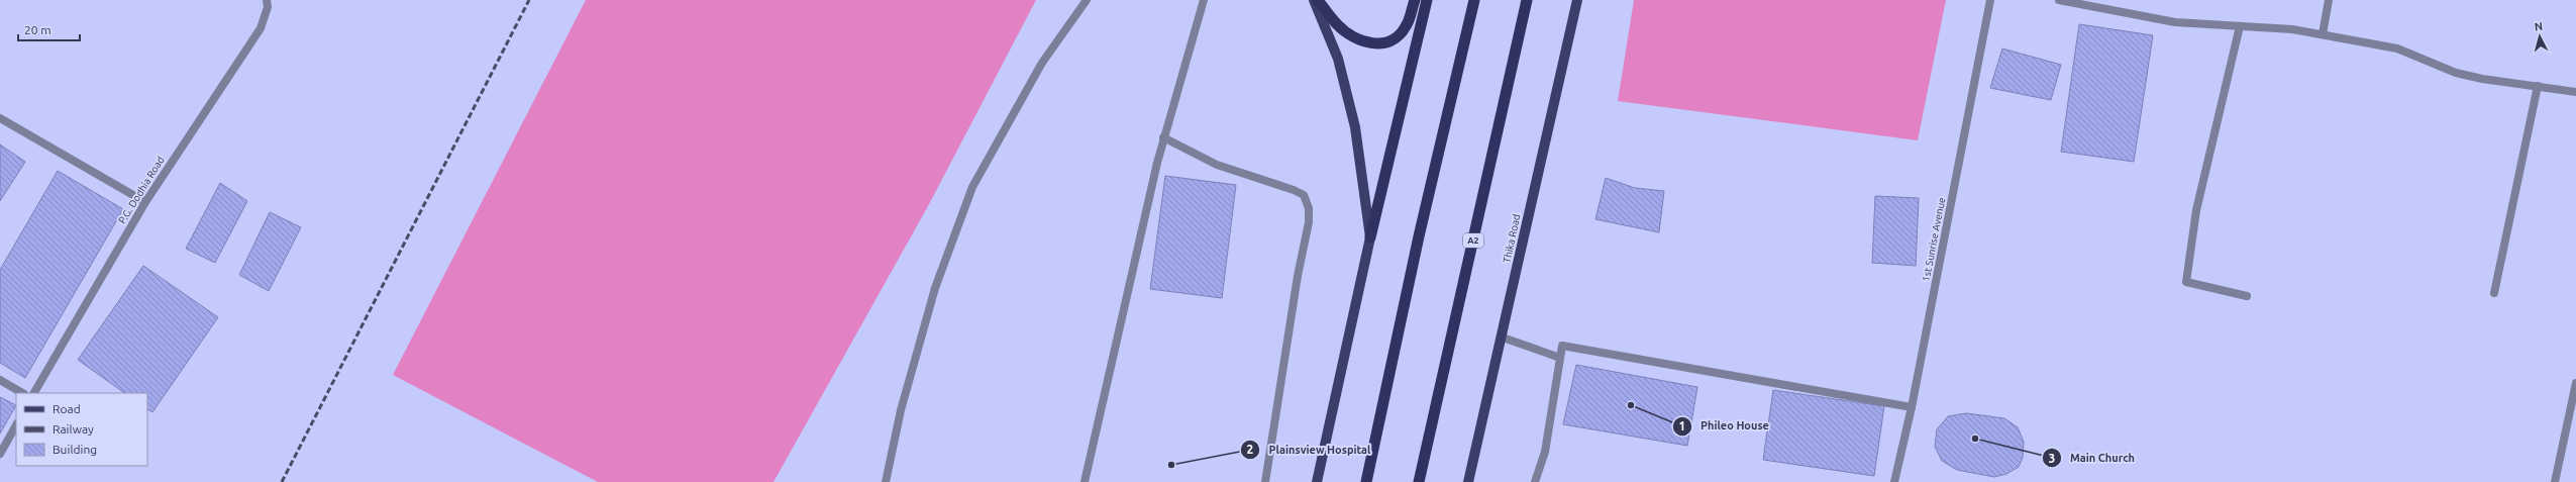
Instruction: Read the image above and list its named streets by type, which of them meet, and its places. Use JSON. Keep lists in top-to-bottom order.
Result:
{
  "streets": {
    "highway": ["A2"],
    "main road": ["Thika Road"],
    "street": ["P.G. Dodhia Road", "1st Sunrise Avenue"]
  },
  "places": ["Phileo House", "Main Church", "Plainsview Hospital"],
  "legend": ["Road", "Railway", "Building"],
  "scale_bar": "20 m",
  "north": "top"
}
